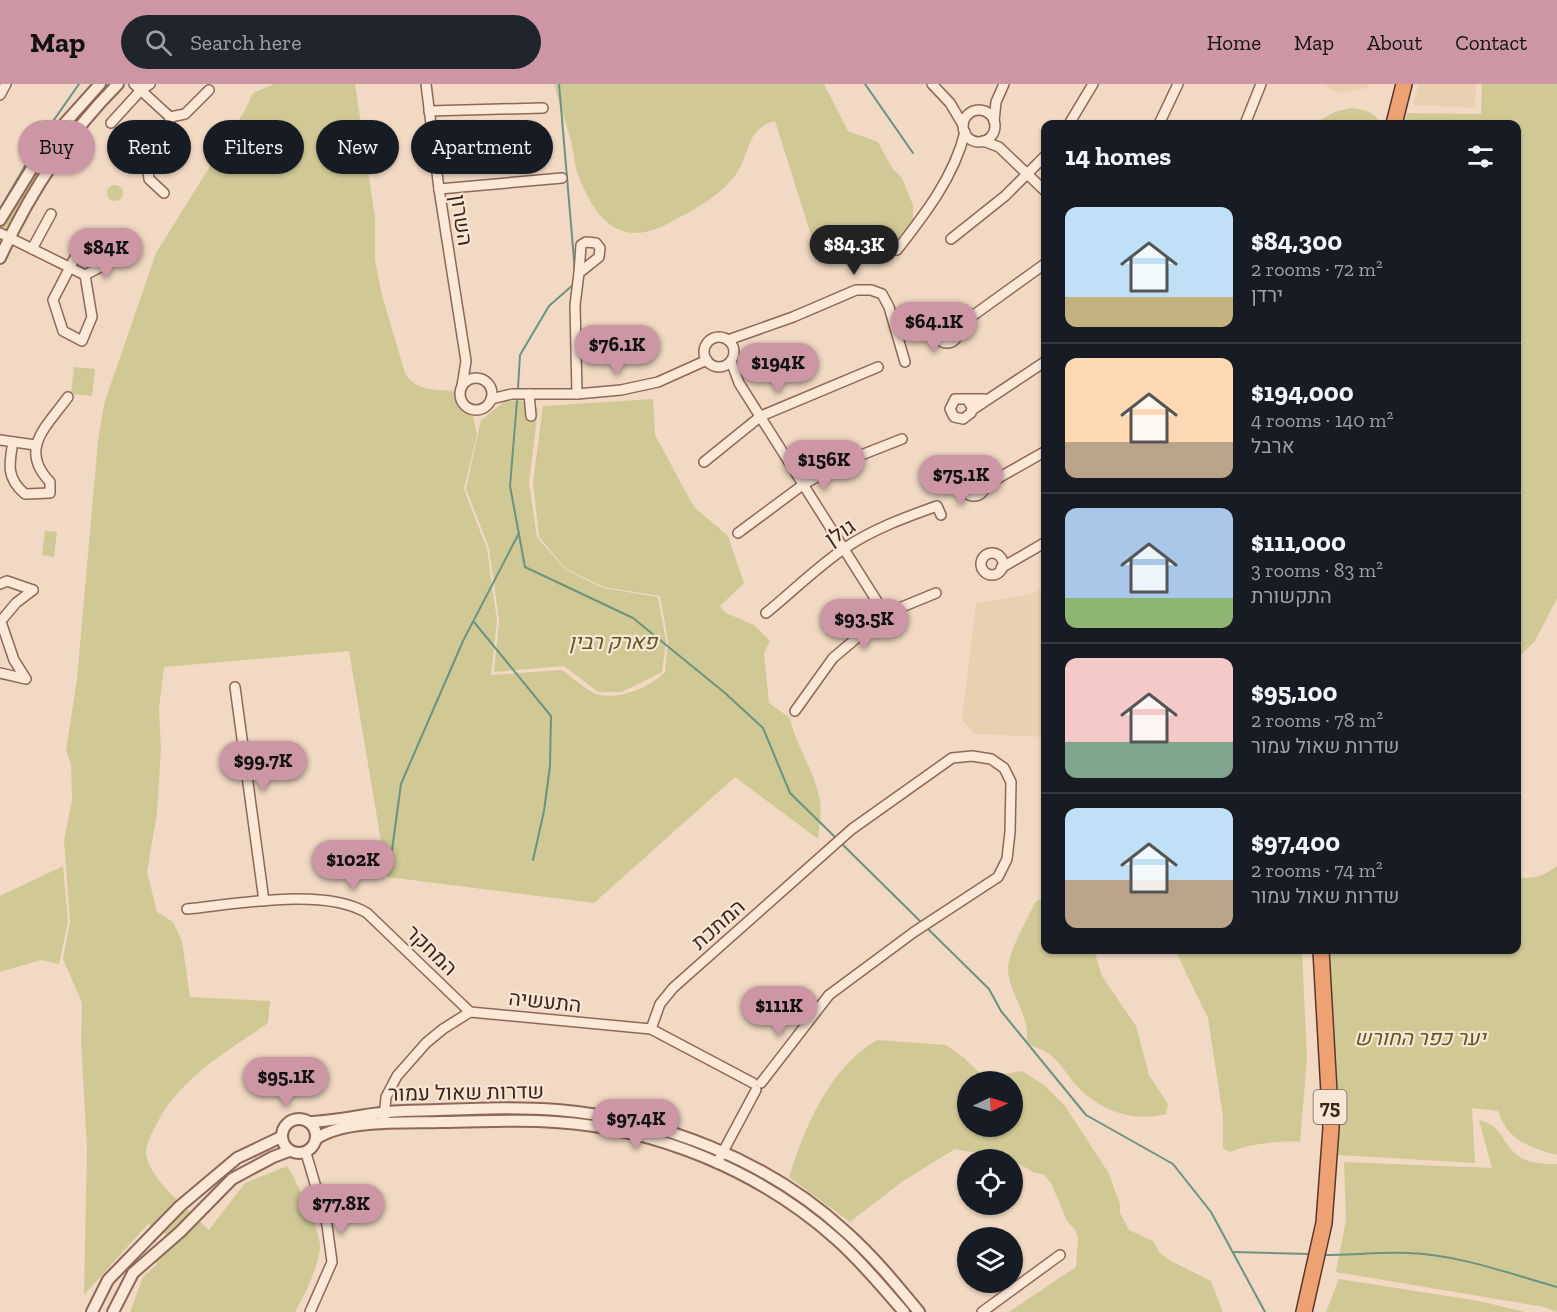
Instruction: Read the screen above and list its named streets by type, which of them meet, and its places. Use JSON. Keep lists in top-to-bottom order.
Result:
{
  "streets": {
    "highway": ["75"],
    "street": [
      "השרון",
      "גולן",
      "המתכת",
      "המחקר",
      "התעשיה",
      "שדרות שאול עמור"
    ]
  },
  "crossings": [
    ["המתכת", "התעשיה"],
    ["המתכת", "שדרות שאול עמור"],
    ["המחקר", "התעשיה"]
  ],
  "parks": ["פארק רבין", "יער כפר החורש"],
  "north": "right",
  "page": {
    "header": "Map",
    "search": "Search here",
    "nav": [
      "Home",
      "Map",
      "About",
      "Contact"
    ],
    "chip": [
      "Buy",
      "Rent",
      "Filters",
      "New",
      "Apartment"
    ],
    "heading": "14 homes",
    "list": [
      {
        "name": "$84,300",
        "note": "2 rooms · 72 m² · ירדן"
      },
      {
        "name": "$194,000",
        "note": "4 rooms · 140 m² · ארבל"
      },
      {
        "name": "$111,000",
        "note": "3 rooms · 83 m² · התקשורת"
      },
      {
        "name": "$95,100",
        "note": "2 rooms · 78 m² · שדרות שאול עמור"
      },
      {
        "name": "$97,400",
        "note": "2 rooms · 74 m² · שדרות שאול עמור"
      }
    ],
    "price": [
      "$84.3K",
      "$84K",
      "$64.1K",
      "$76.1K",
      "$194K",
      "$156K",
      "$75.1K",
      "$93.5K",
      "$99.7K",
      "$102K",
      "$111K",
      "$95.1K",
      "$97.4K",
      "$77.8K"
    ]
  }
}
